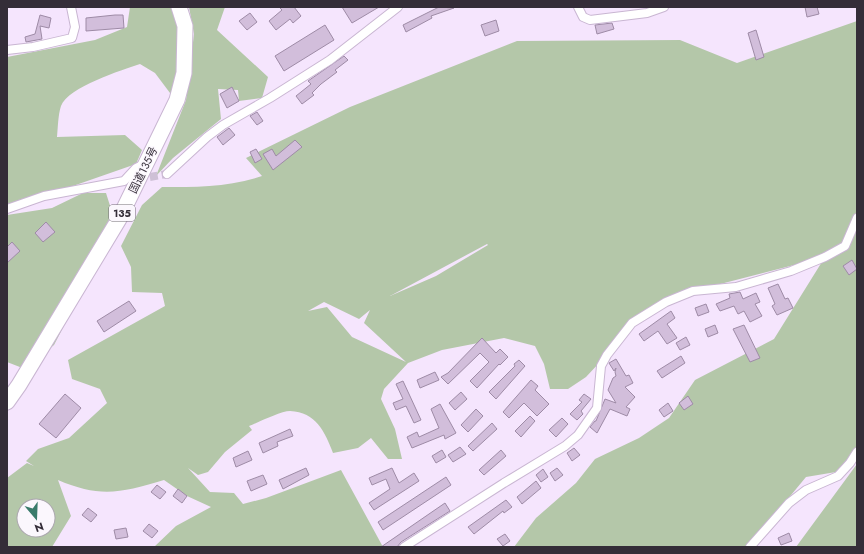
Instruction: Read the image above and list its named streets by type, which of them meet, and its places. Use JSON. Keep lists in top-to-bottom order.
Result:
{
  "streets": {
    "highway": ["国道135号", "135"]
  },
  "north": "bottom"
}
